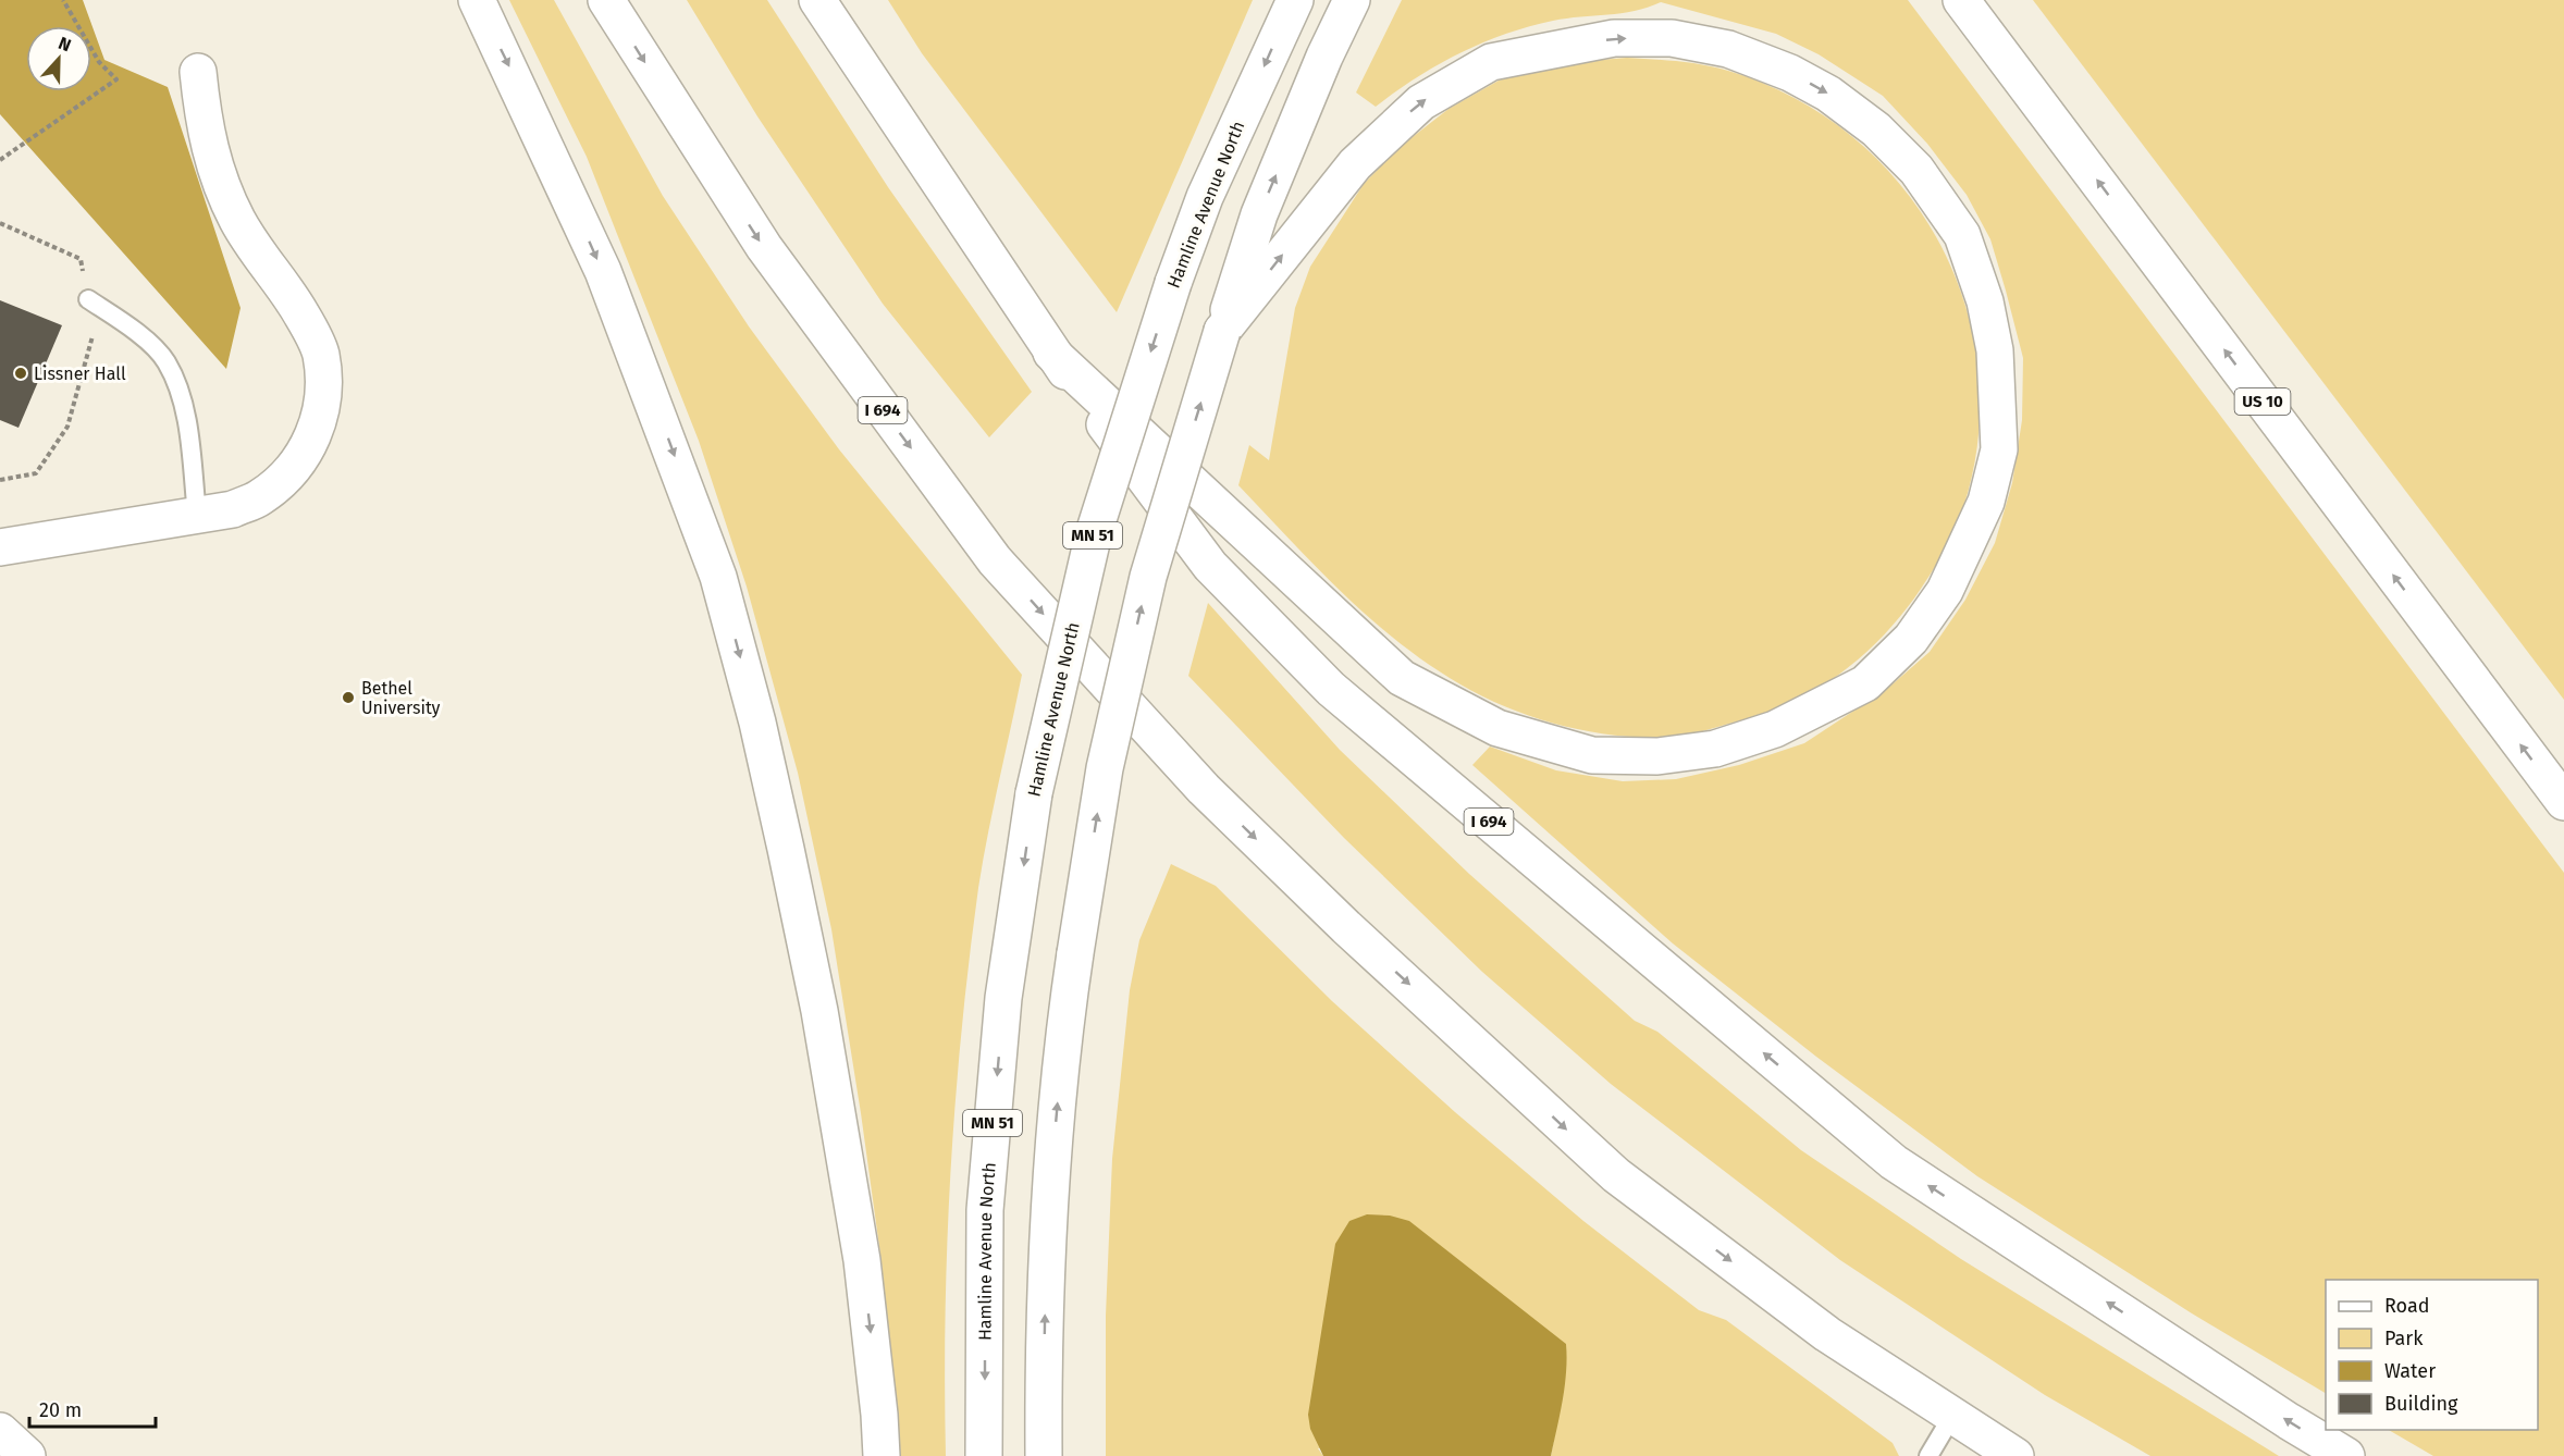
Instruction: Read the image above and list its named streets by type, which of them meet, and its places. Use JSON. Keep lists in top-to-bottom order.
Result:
{
  "streets": {
    "main road": [
      "Hamline Avenue North",
      "US 10",
      "I 694",
      "MN 51"
    ]
  },
  "places": ["Lissner Hall", "Bethel University"],
  "legend": [
    "Road",
    "Park",
    "Water",
    "Building"
  ],
  "scale_bar": "20 m",
  "north": "top"
}
